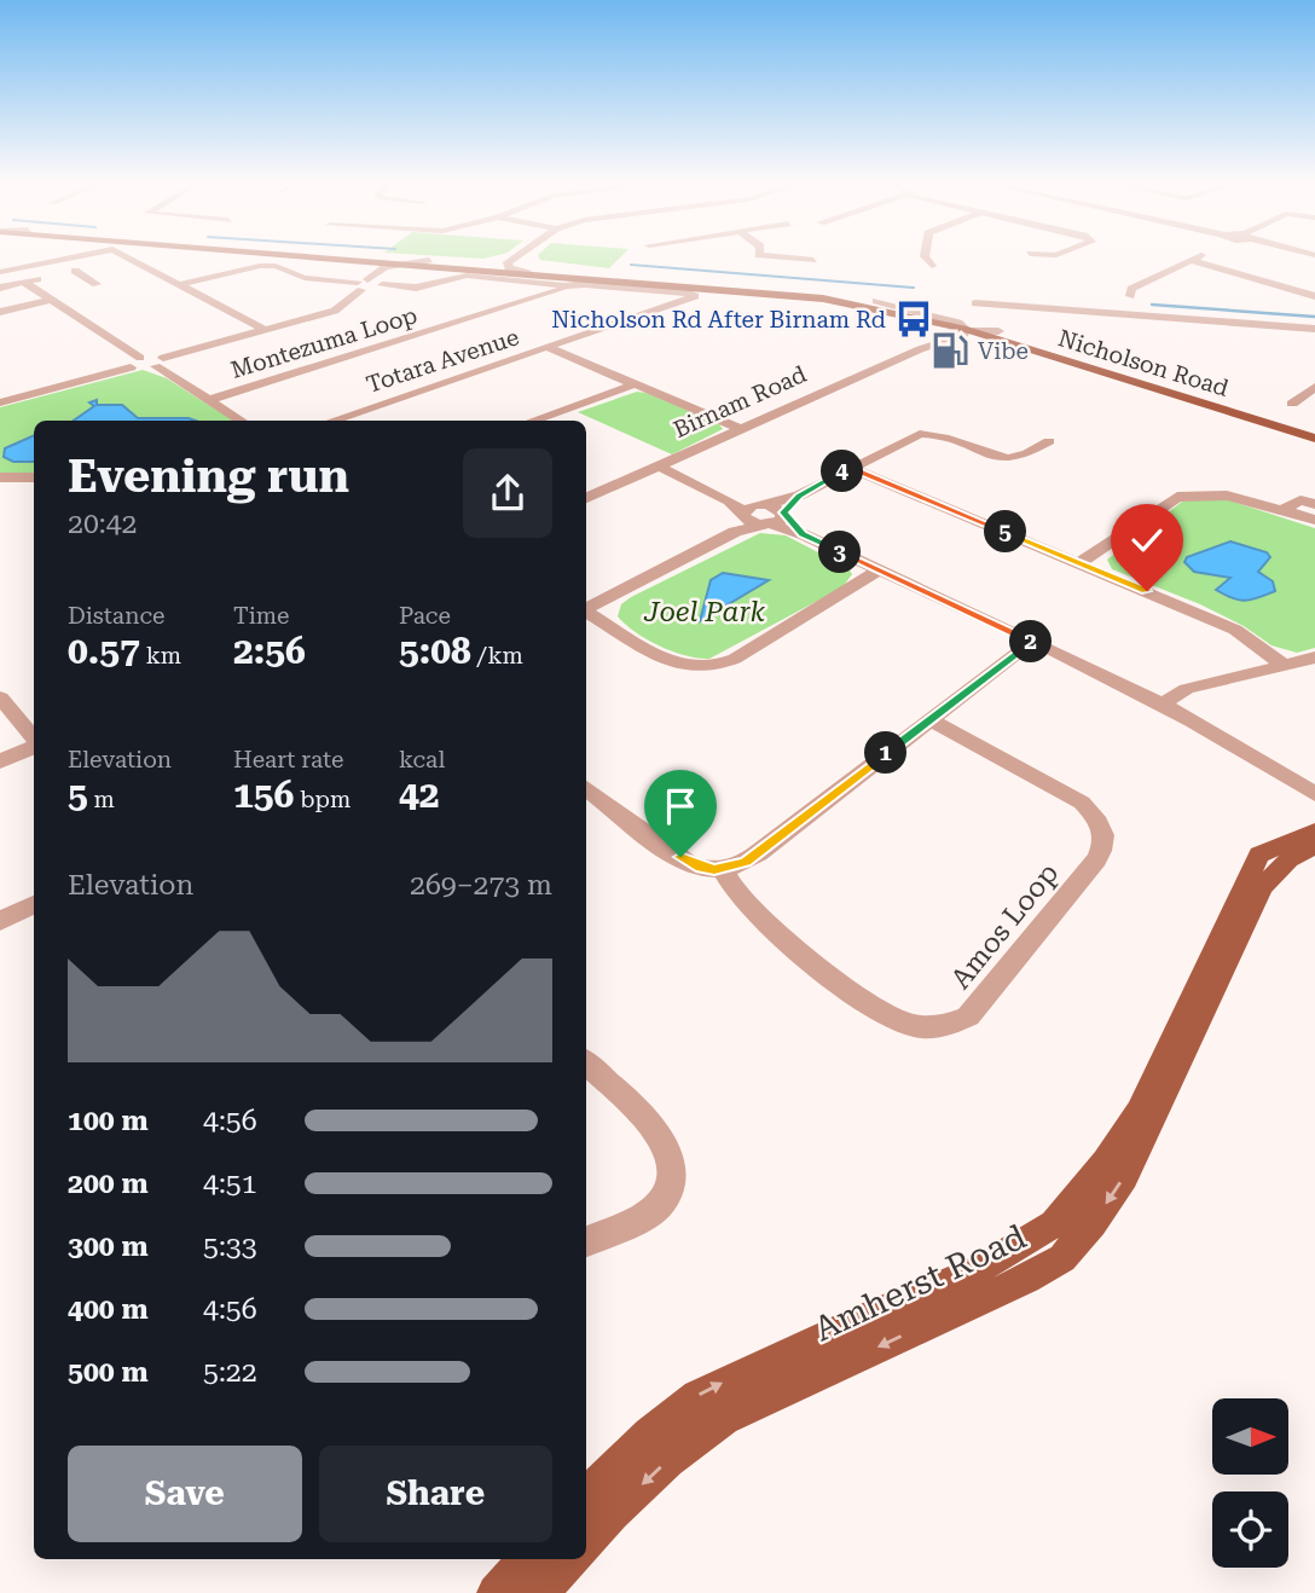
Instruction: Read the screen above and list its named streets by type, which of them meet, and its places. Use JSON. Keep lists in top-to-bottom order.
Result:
{
  "streets": {
    "main road": ["Nicholson Road", "Amherst Road"],
    "street": [
      "Montezuma Loop",
      "Totara Avenue",
      "Birnam Road",
      "Amos Loop"
    ]
  },
  "crossings": [
    ["Montezuma Loop", "Totara Avenue"],
    ["Nicholson Road", "Birnam Road"]
  ],
  "parks": ["Joel Park"],
  "places": {
    "bus stop": ["Nicholson Rd After Birnam Rd"],
    "fuel station": ["Vibe"]
  },
  "north": "right",
  "page": {
    "heading": ["Evening run", "20:42"],
    "pins": [
      "4",
      "5",
      "3",
      "2",
      "1"
    ],
    "stats": [
      ["Distance", "0.57 km"],
      ["Time", "2:56"],
      ["Pace", "5:08 /km"],
      ["Elevation", "5 m"],
      ["Heart rate", "156 bpm"],
      ["kcal", "42"]
    ],
    "chart": ["Elevation", "269–273 m"],
    "list": [
      {
        "name": "100 m",
        "note": "4:56"
      },
      {
        "name": "200 m",
        "note": "4:51"
      },
      {
        "name": "300 m",
        "note": "5:33"
      },
      {
        "name": "400 m",
        "note": "4:56"
      },
      {
        "name": "500 m",
        "note": "5:22"
      }
    ],
    "buttons": ["Save", "Share"]
  }
}
